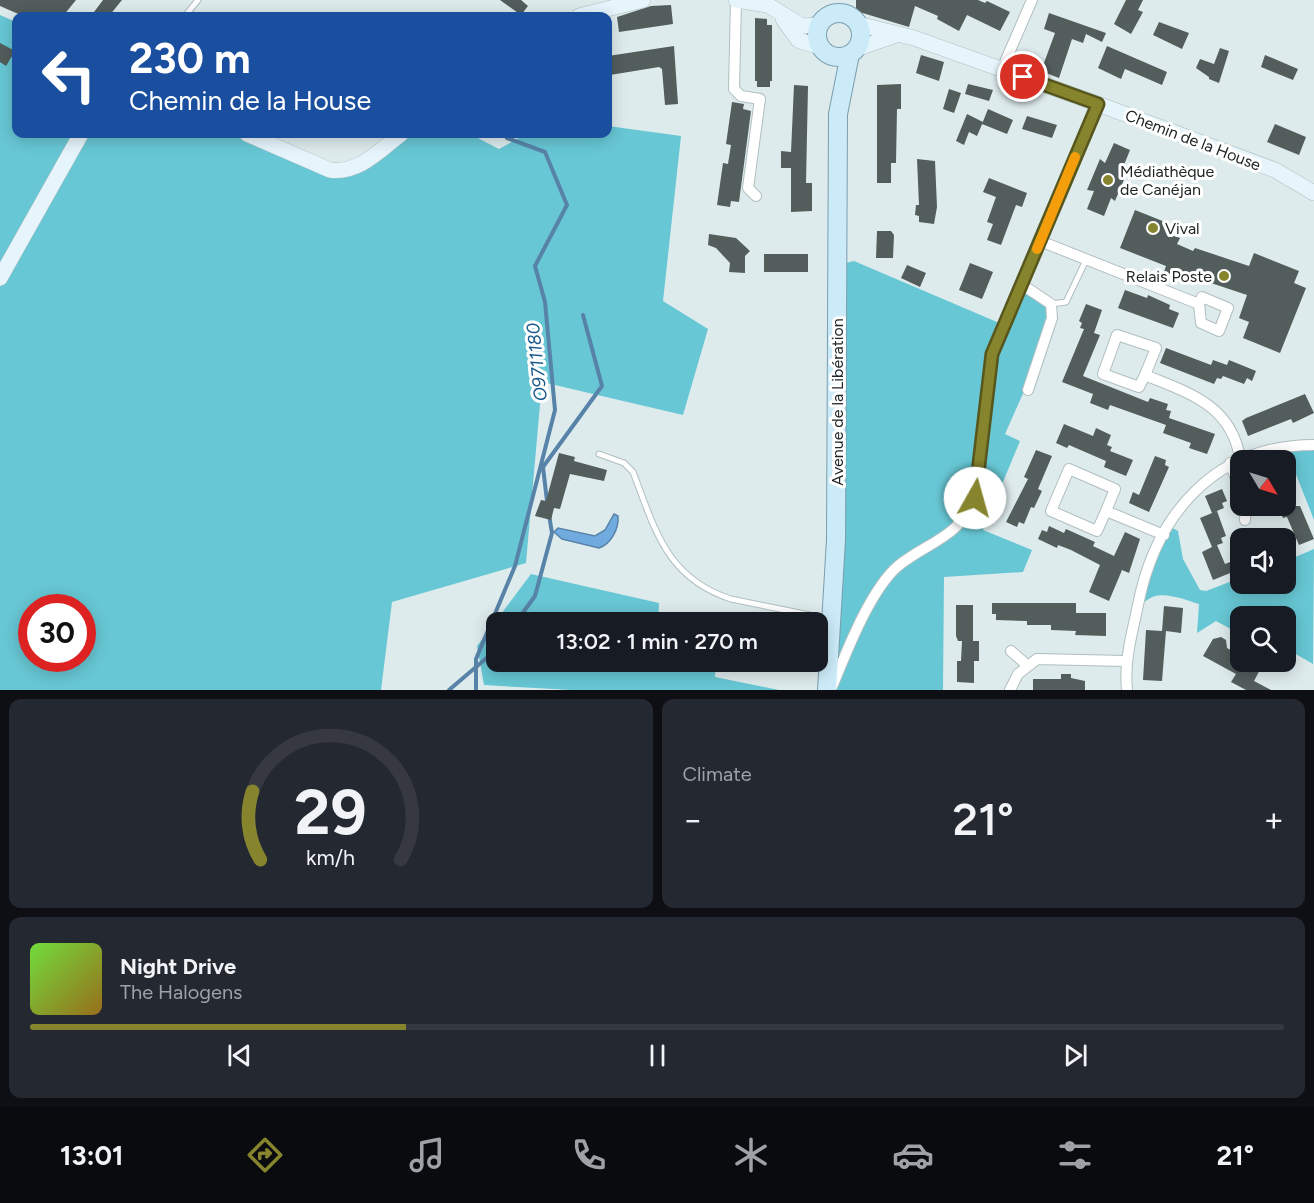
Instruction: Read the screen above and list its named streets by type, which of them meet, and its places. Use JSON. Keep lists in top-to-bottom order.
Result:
{
  "streets": {
    "main road": ["Avenue de la Libération"],
    "street": ["Chemin de la House"]
  },
  "water": ["O9711180"],
  "places": ["Médiathèque de Canéjan", "Vival", "Relais Poste"],
  "north": "bottom right",
  "page": {
    "turn": ["230 m", "Chemin de la House"],
    "limit": "30",
    "trip": "13:02 · 1 min · 270 m",
    "tile": "Climate",
    "heat": ["−", "21°", "+"],
    "song": ["Night Drive", "The Halogens"],
    "tabs": ["13:01", "21°"],
    "gauge": ["29", "km/h"]
  }
}
